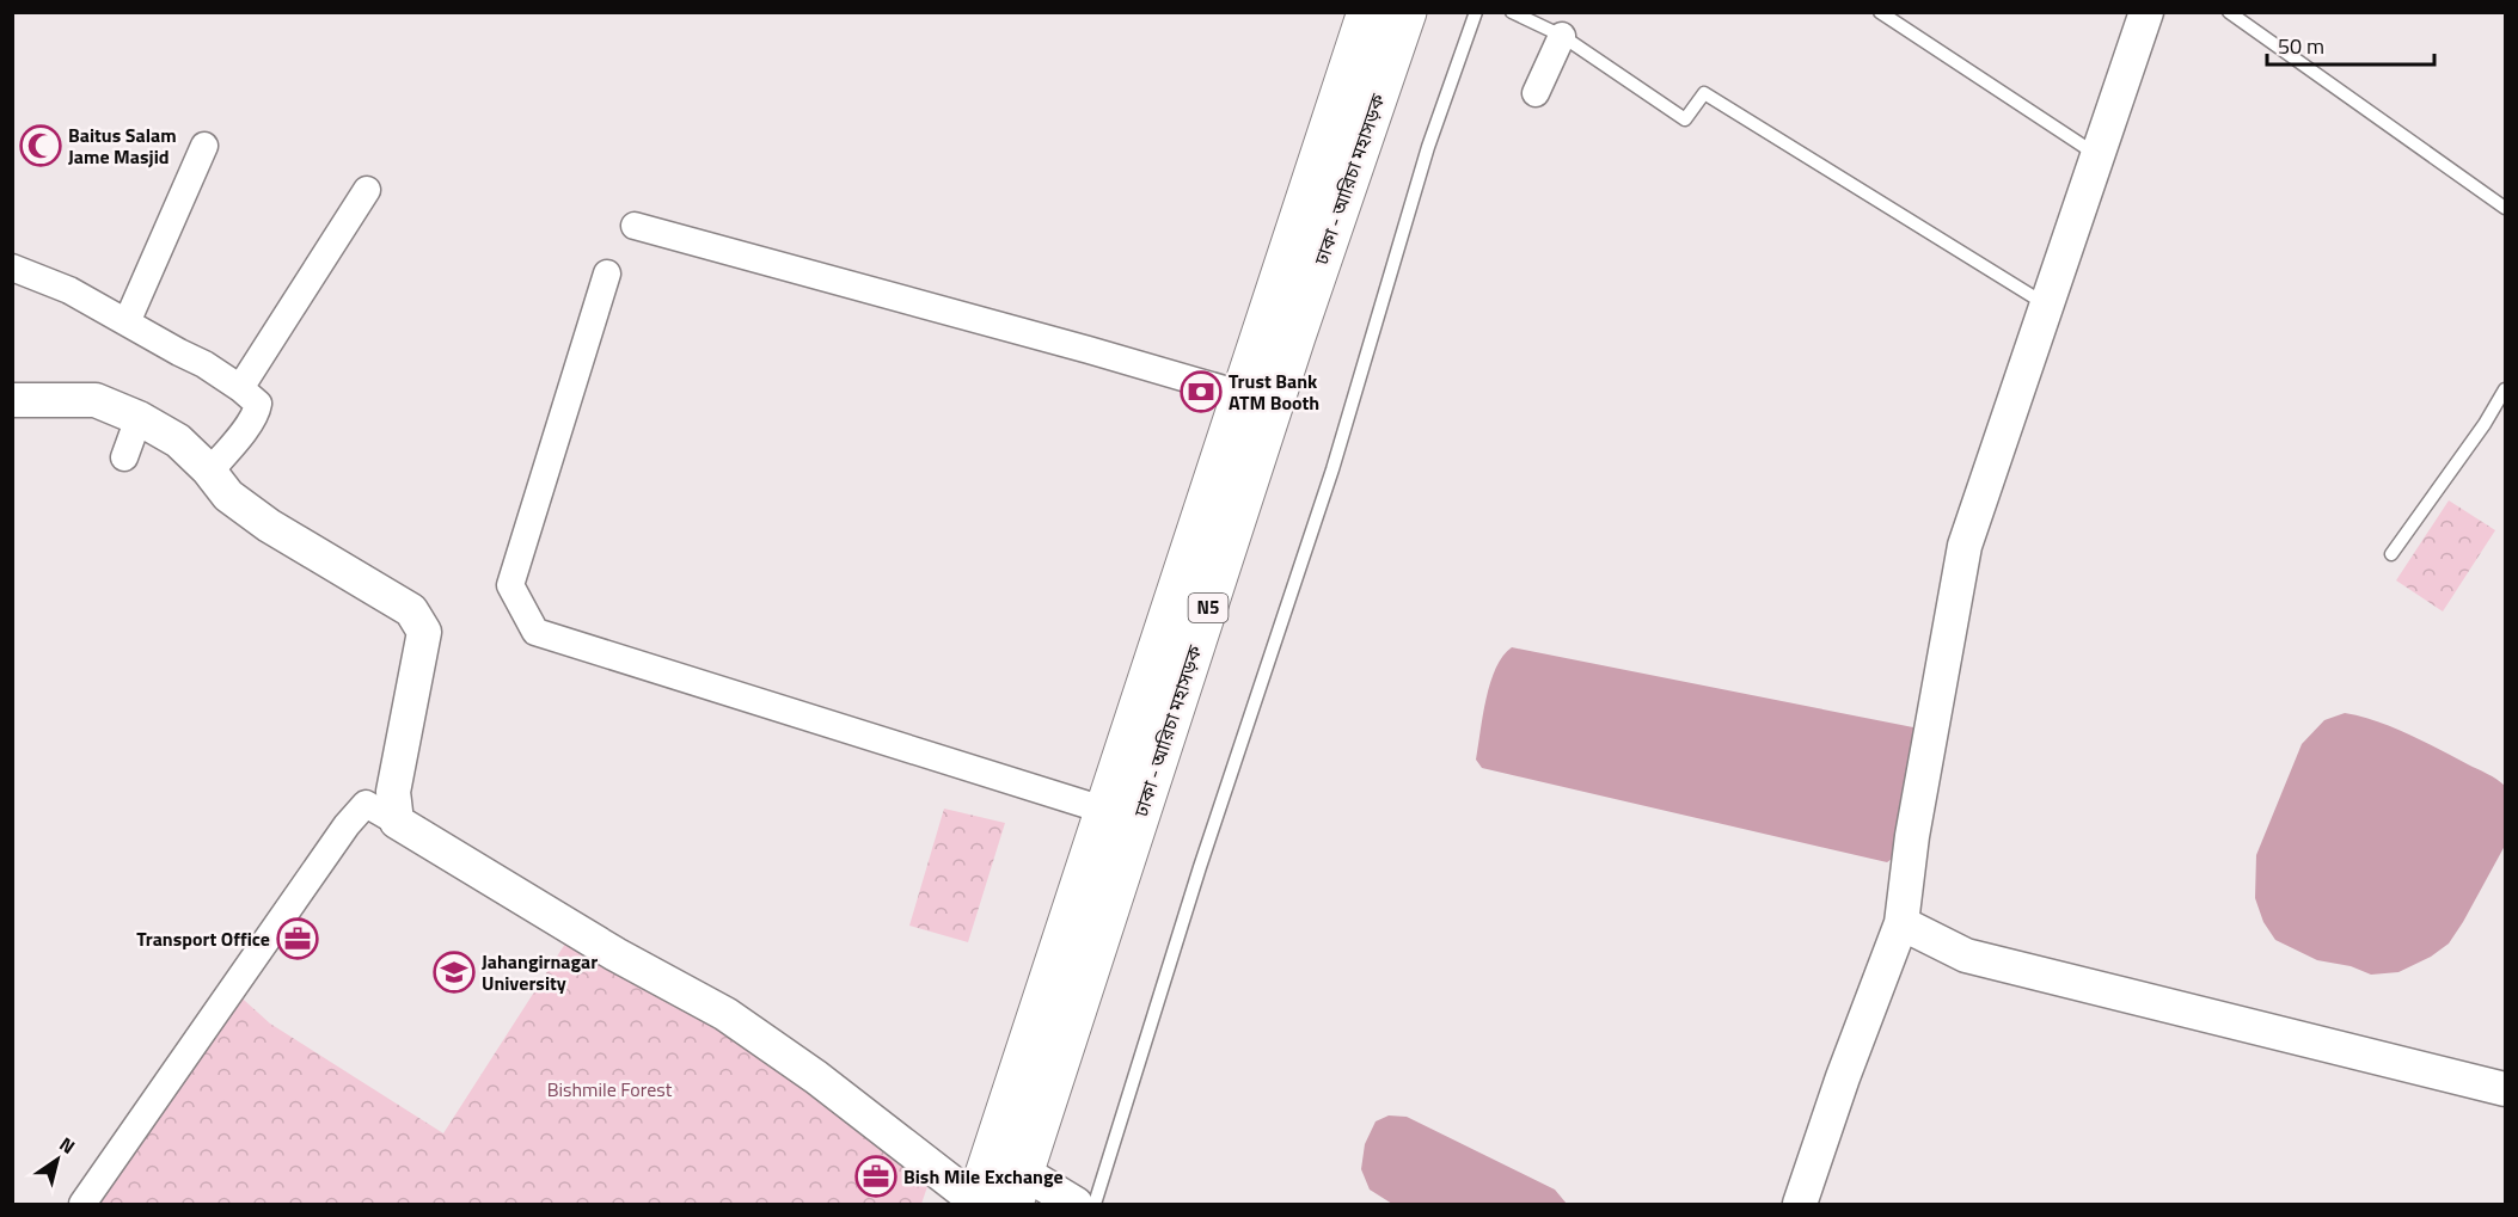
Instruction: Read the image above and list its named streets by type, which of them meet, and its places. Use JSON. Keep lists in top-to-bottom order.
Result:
{
  "streets": {
    "highway": ["ঢাকা - আরিচা মহাসড়ক", "N5"]
  },
  "parks": ["Bishmile Forest"],
  "places": {
    "mosque": ["Baitus Salam Jame Masjid"],
    "bank": ["Trust Bank ATM Booth"],
    "office": ["Transport Office", "Bish Mile Exchange"],
    "school or university": ["Jahangirnagar University"]
  },
  "scale_bar": "50 m",
  "north": "top right"
}
